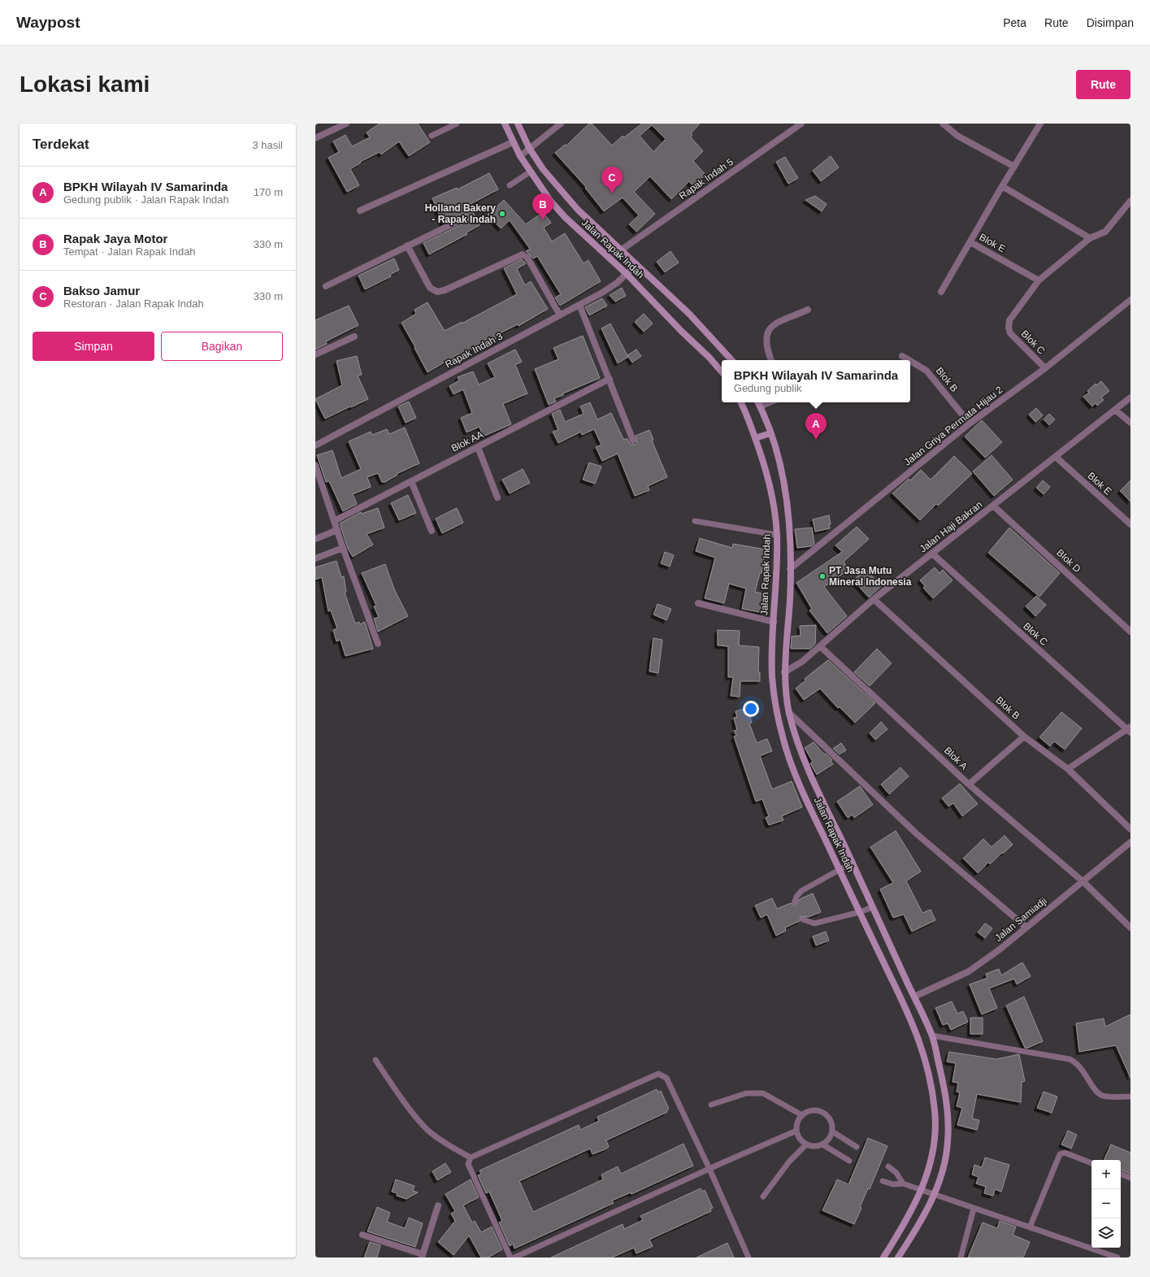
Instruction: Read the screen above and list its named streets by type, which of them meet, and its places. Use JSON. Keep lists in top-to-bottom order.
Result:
{
  "streets": {
    "main road": ["Jalan Rapak Indah"],
    "street": [
      "Rapak Indah 5",
      "Blok E",
      "Blok C",
      "Rapak Indah 3",
      "Blok B",
      "Jalan Griya Permata Hijau 2",
      "Blok AA",
      "Jalan Haji Bakran",
      "Blok D",
      "Blok A",
      "Jalan Samiadji"
    ]
  },
  "crossings": [
    ["Rapak Indah 5", "Jalan Rapak Indah"],
    ["Blok E", "Blok C"],
    ["Blok E", "Jalan Haji Bakran"],
    ["Jalan Rapak Indah", "Rapak Indah 3"],
    ["Jalan Rapak Indah", "Jalan Griya Permata Hijau 2"],
    ["Jalan Rapak Indah", "Jalan Haji Bakran"],
    ["Jalan Rapak Indah", "Jalan Samiadji"],
    ["Blok C", "Jalan Griya Permata Hijau 2"],
    ["Blok C", "Jalan Haji Bakran"],
    ["Blok B", "Jalan Griya Permata Hijau 2"],
    ["Blok B", "Jalan Haji Bakran"],
    ["Jalan Haji Bakran", "Blok D"],
    ["Jalan Haji Bakran", "Blok A"],
    ["Blok A", "Jalan Samiadji"]
  ],
  "places": ["Holland Bakery - Rapak Indah", "PT Jasa Mutu Mineral Indonesia"],
  "page": {
    "header": "Waypost",
    "nav": ["Peta", "Rute", "Disimpan"],
    "buttons": [
      "Rute",
      ["Simpan", "Bagikan"]
    ],
    "title": "Lokasi kami",
    "heading": ["Terdekat", "3 hasil"],
    "list": [
      {
        "mark": "A",
        "name": "BPKH Wilayah IV Samarinda",
        "note": "Gedung publik · Jalan Rapak Indah",
        "value": "170 m"
      },
      {
        "mark": "B",
        "name": "Rapak Jaya Motor",
        "note": "Tempat · Jalan Rapak Indah",
        "value": "330 m"
      },
      {
        "mark": "C",
        "name": "Bakso Jamur",
        "note": "Restoran · Jalan Rapak Indah",
        "value": "330 m"
      }
    ],
    "pins": ["C", "B", "A"],
    "popup": ["BPKH Wilayah IV Samarinda", "Gedung publik"],
    "map_buttons": ["+", "−"]
  }
}
